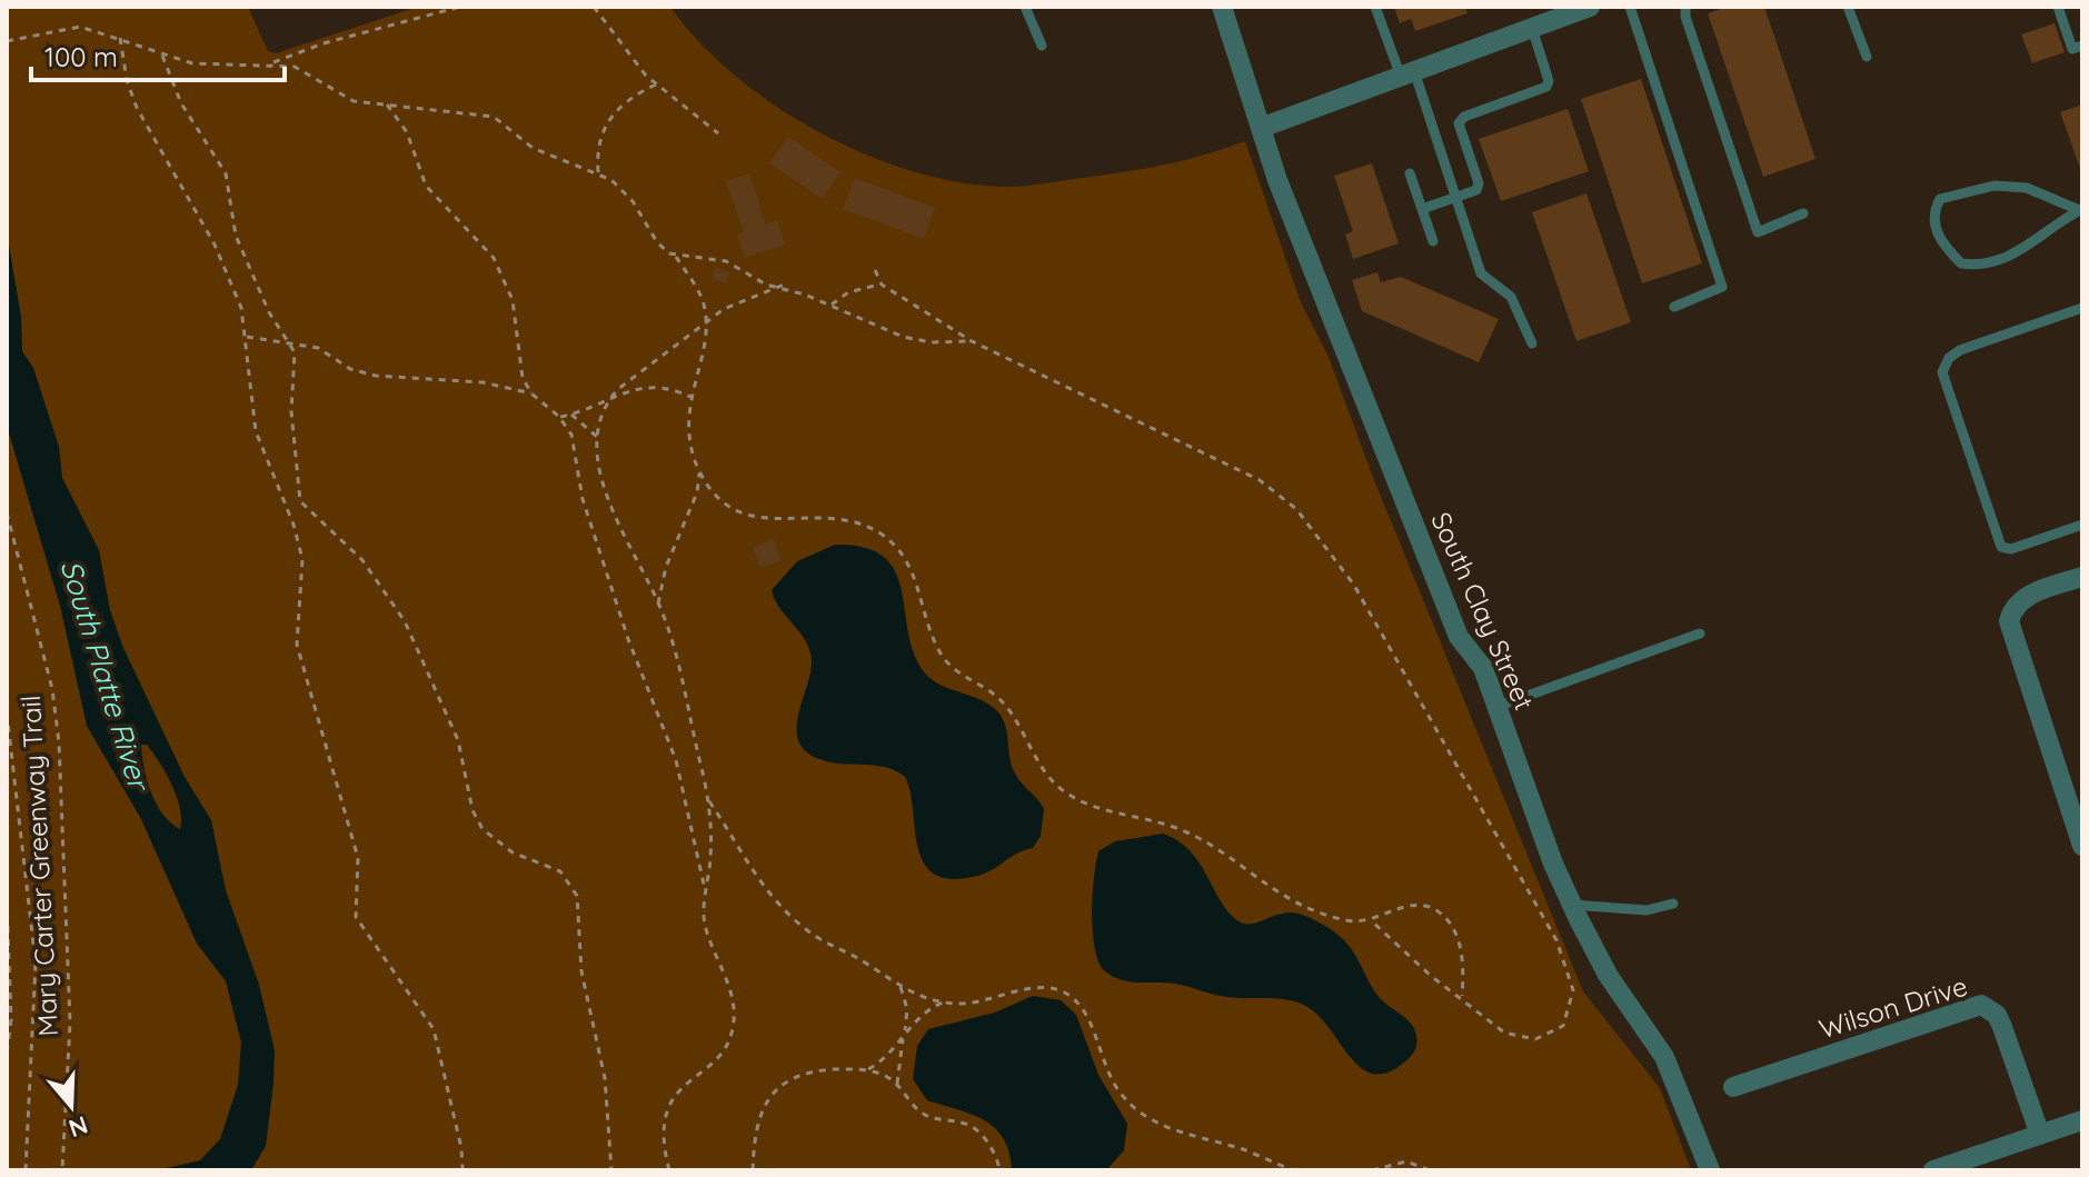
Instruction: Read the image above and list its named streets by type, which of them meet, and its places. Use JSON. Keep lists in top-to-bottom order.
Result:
{
  "streets": {
    "street": ["South Clay Street", "Wilson Drive"],
    "path": ["Mary Carter Greenway Trail"]
  },
  "water": ["South Platte River"],
  "scale_bar": "100 m",
  "north": "bottom"
}
